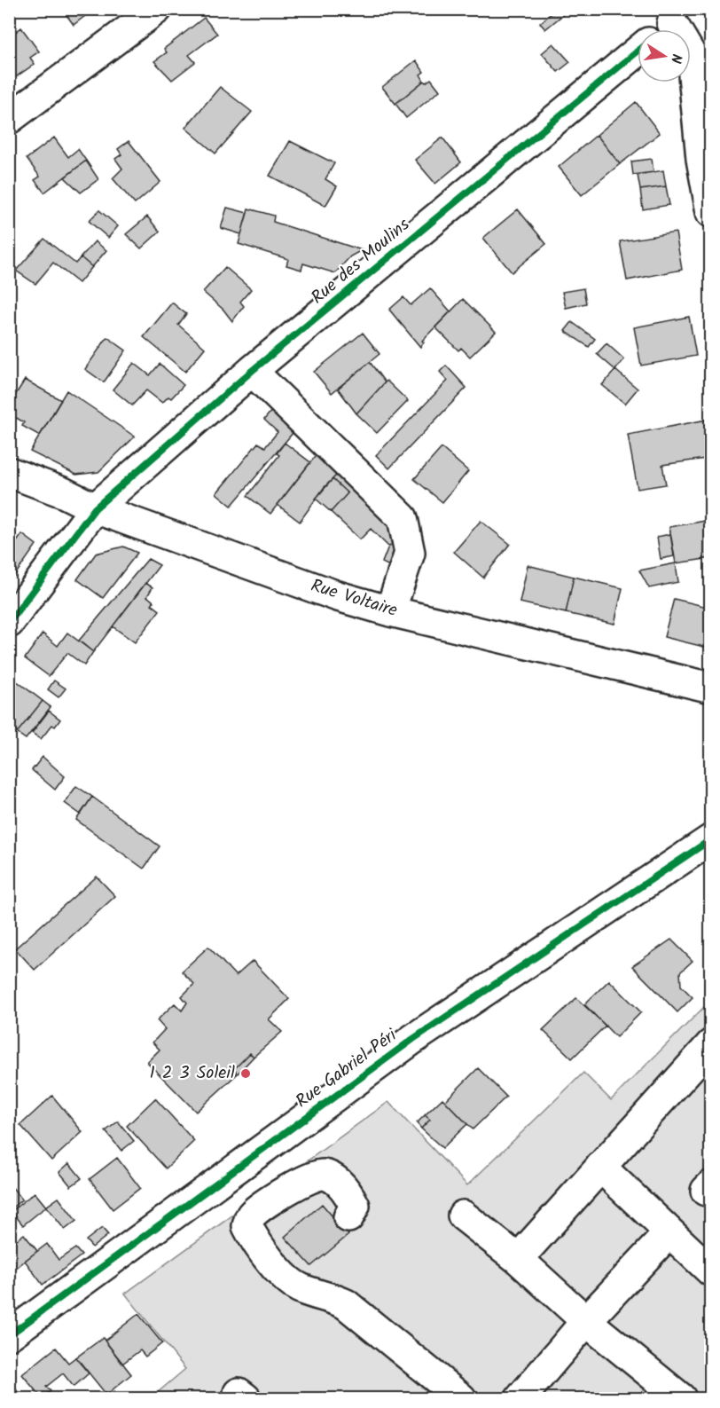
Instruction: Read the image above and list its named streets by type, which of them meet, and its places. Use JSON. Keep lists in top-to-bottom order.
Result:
{
  "streets": {
    "street": ["Rue des Moulins", "Rue Voltaire", "Rue Gabriel Péri"]
  },
  "crossings": [
    ["Rue des Moulins", "Rue Voltaire"]
  ],
  "places": ["1 2 3 Soleil"],
  "north": "right"
}
